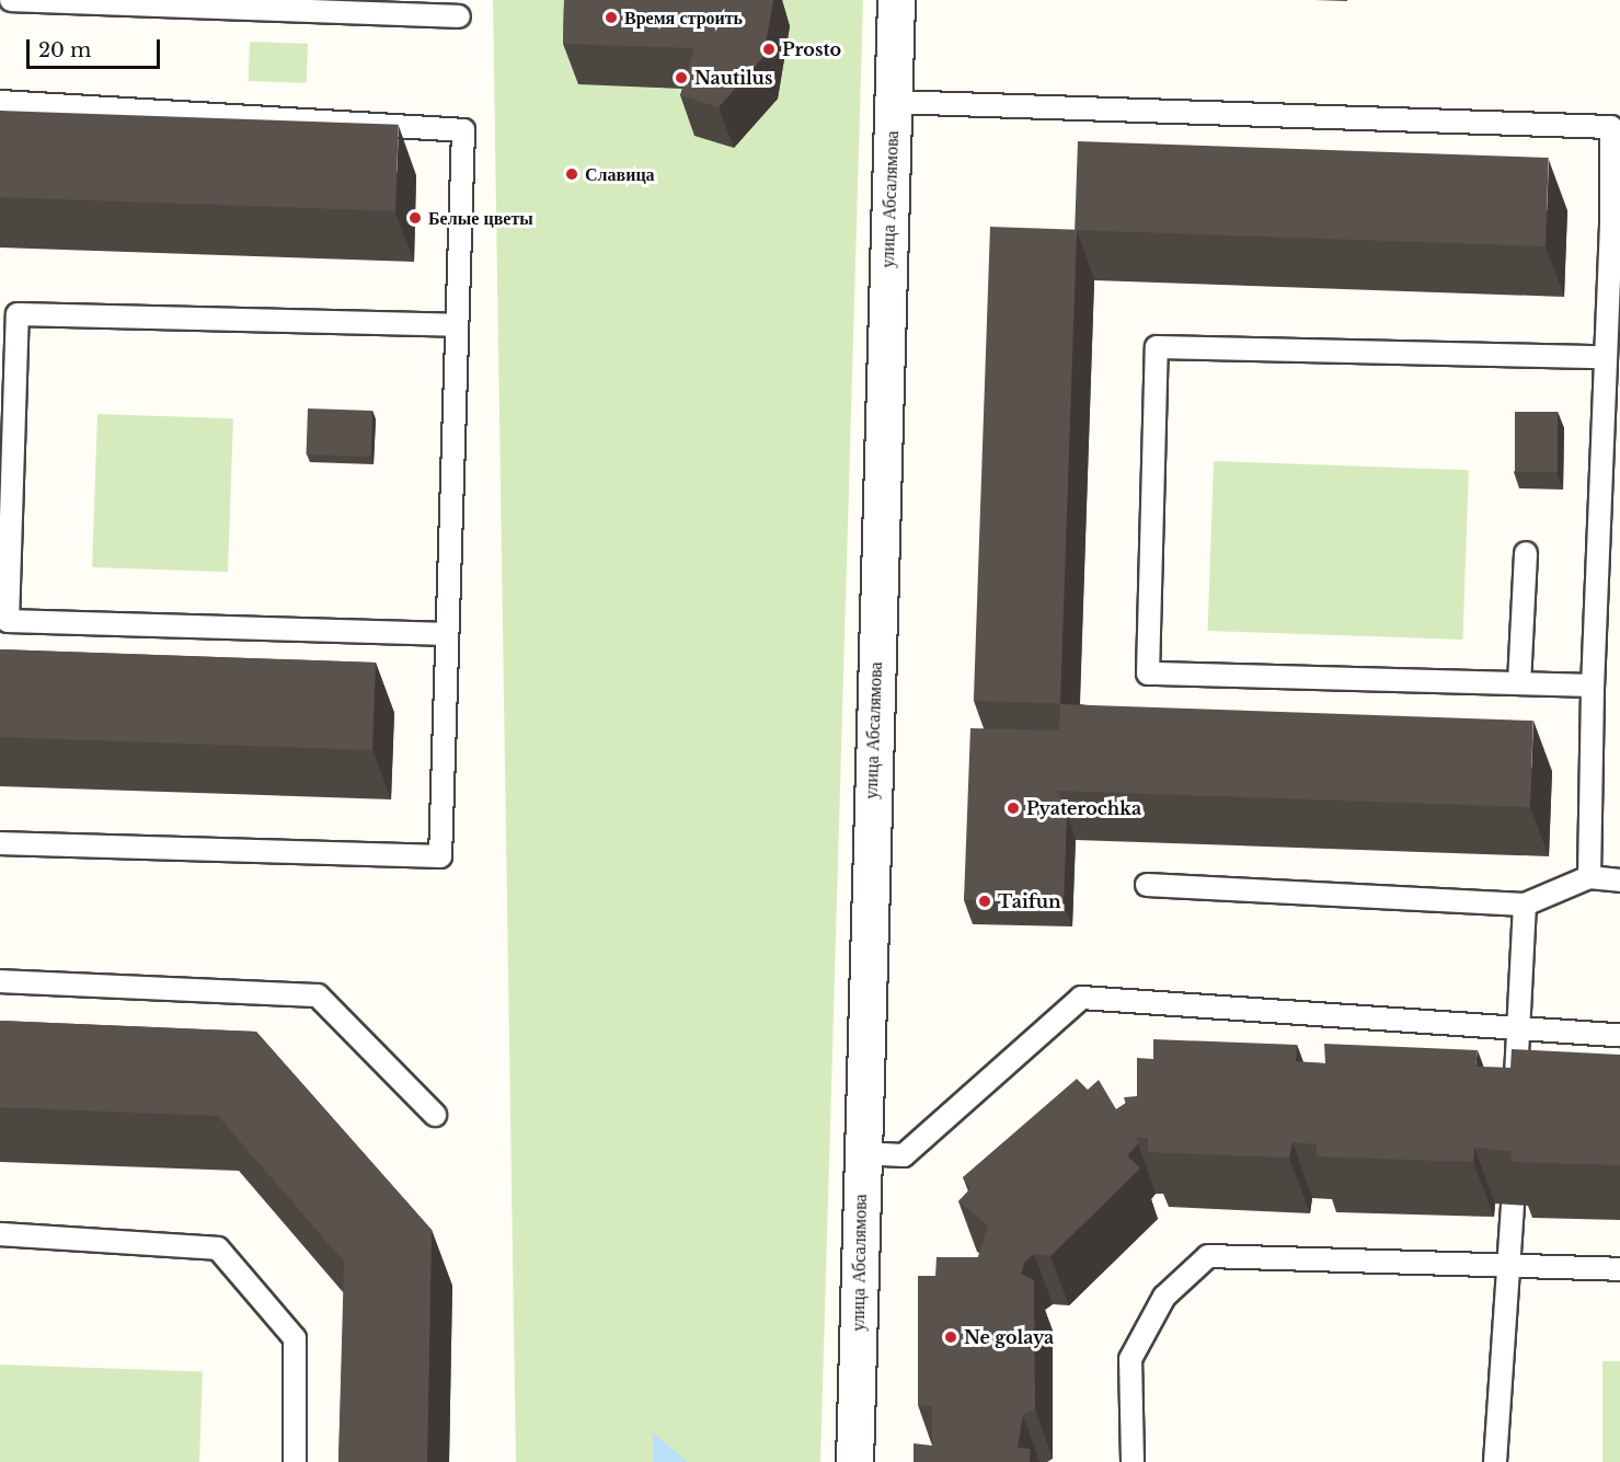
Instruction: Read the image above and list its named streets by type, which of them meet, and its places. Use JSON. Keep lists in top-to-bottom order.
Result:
{
  "streets": {
    "street": ["улица Абсалямова"]
  },
  "places": [
    "Время строить",
    "Prosto",
    "Nautilus",
    "Славица",
    "Белые цветы",
    "Pyaterochka",
    "Taifun",
    "Ne golaya"
  ],
  "scale_bar": "20 m"
}
